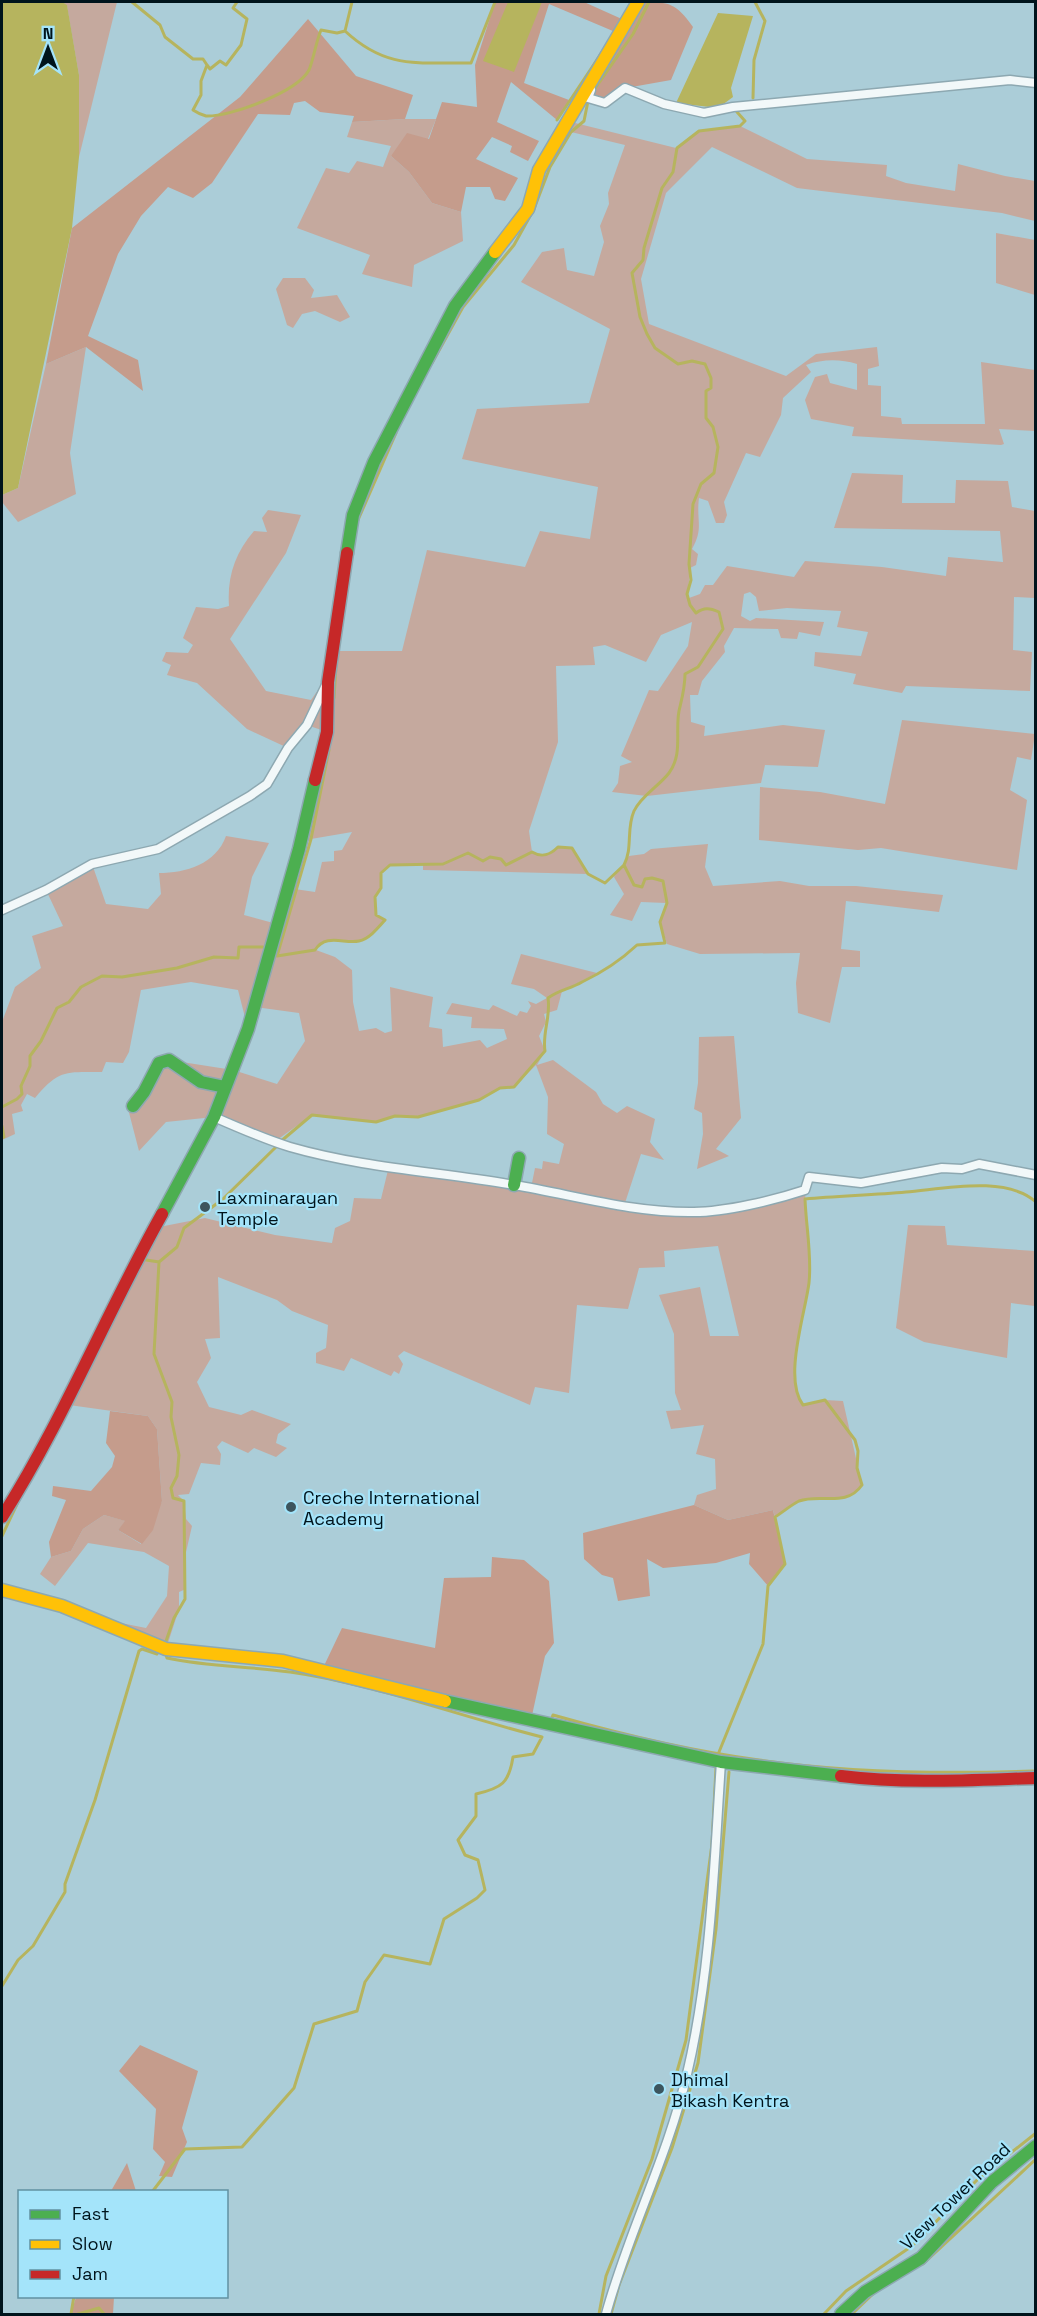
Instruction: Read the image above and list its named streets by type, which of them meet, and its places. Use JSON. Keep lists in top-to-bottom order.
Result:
{
  "streets": {
    "street": ["View Tower Road"]
  },
  "places": ["Laxminarayan Temple", "Creche International Academy", "Dhimal Bikash Kentra"],
  "legend": ["Fast", "Slow", "Jam"],
  "north": "top"
}
